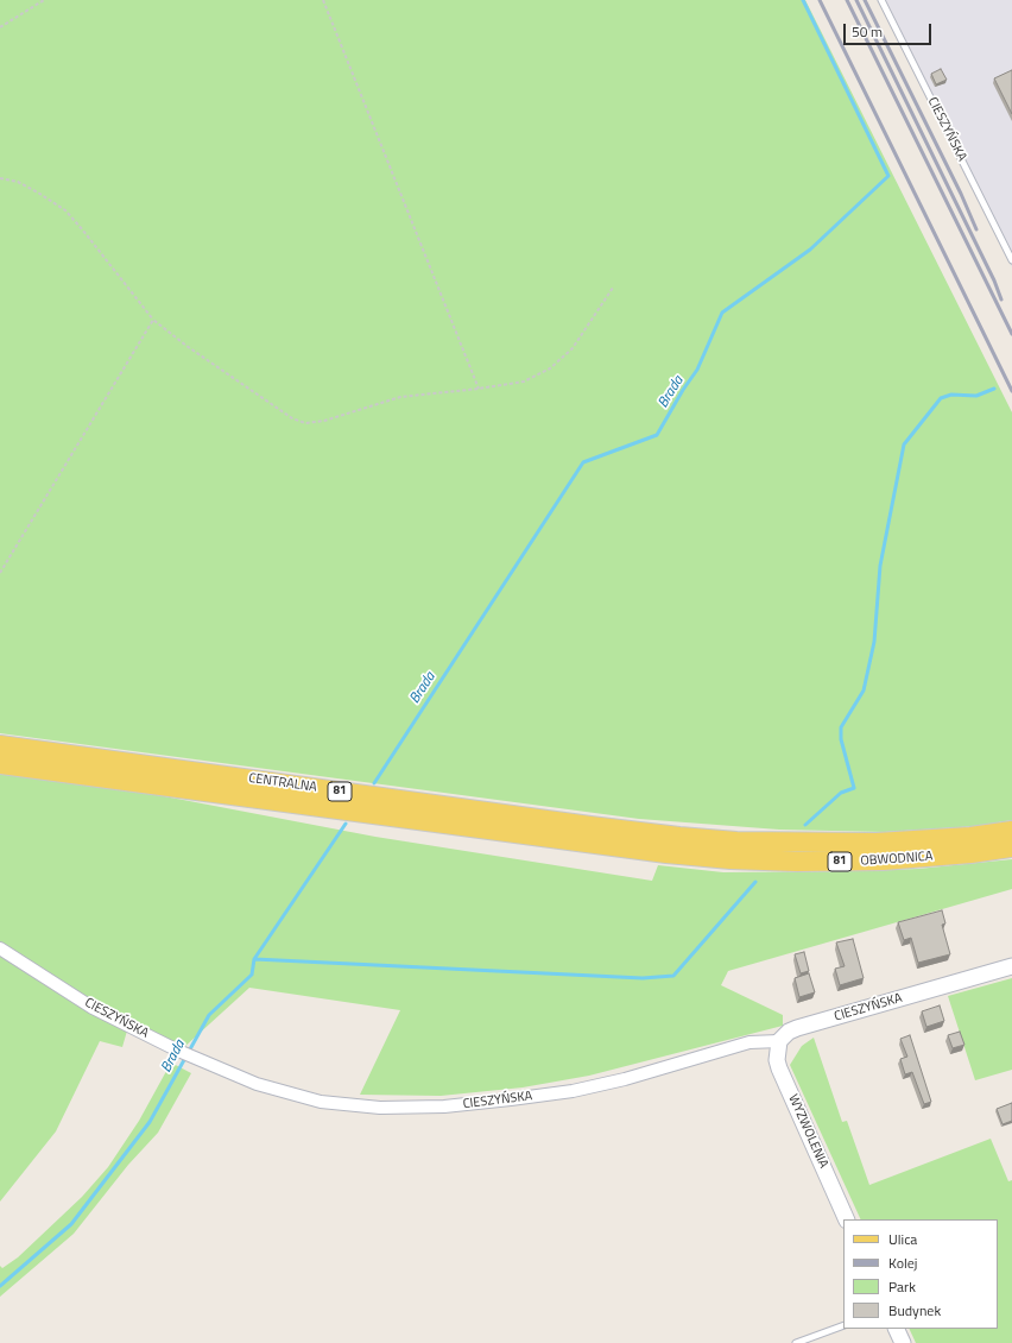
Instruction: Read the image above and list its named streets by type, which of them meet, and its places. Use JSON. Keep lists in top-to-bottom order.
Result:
{
  "streets": {
    "main road": ["CENTRALNA", "81", "OBWODNICA"],
    "street": ["CIESZYŃSKA", "WYZWOLENIA"]
  },
  "crossings": [
    ["CIESZYŃSKA", "WYZWOLENIA"],
    ["CENTRALNA", "OBWODNICA"]
  ],
  "water": ["Brada"],
  "legend": [
    "Ulica",
    "Kolej",
    "Park",
    "Budynek"
  ],
  "scale_bar": "50 m"
}
